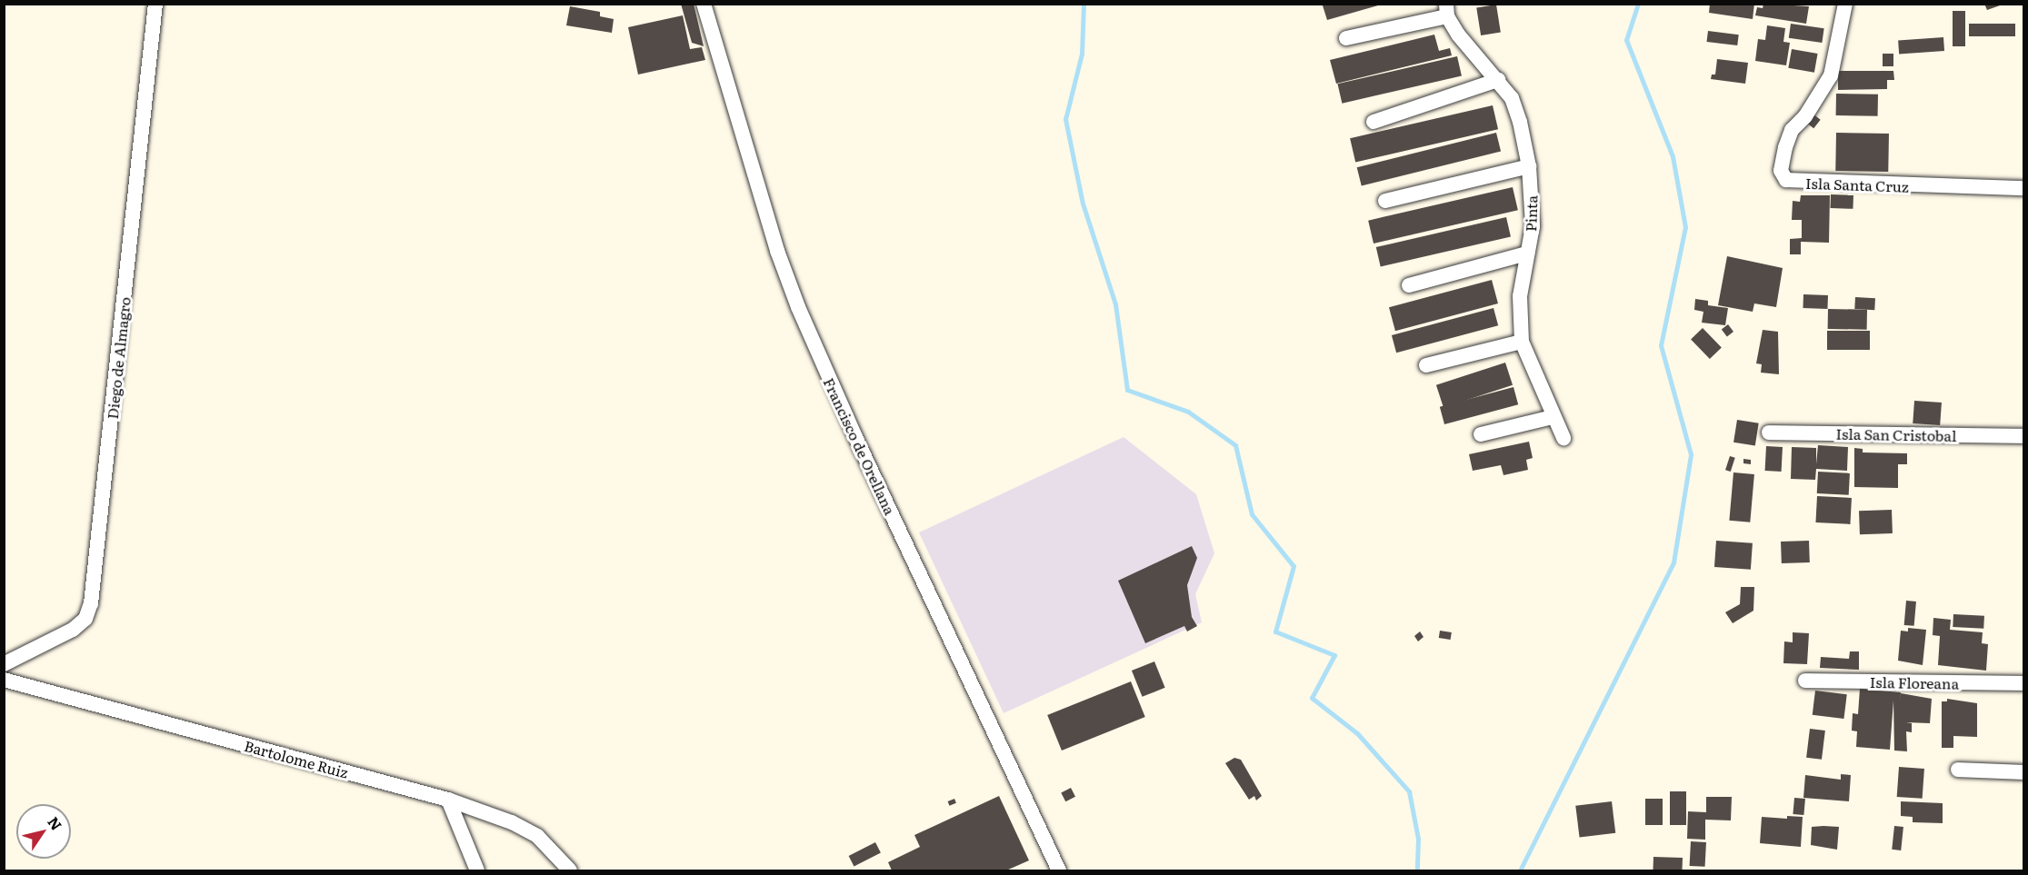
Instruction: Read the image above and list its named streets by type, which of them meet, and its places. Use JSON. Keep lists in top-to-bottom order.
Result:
{
  "streets": {
    "street": [
      "Isla Santa Cruz",
      "Pinta",
      "Diego de Almagro",
      "Isla San Cristobal",
      "Francisco de Orellana",
      "Isla Floreana",
      "Bartolome Ruiz"
    ]
  },
  "north": "top right"
}
